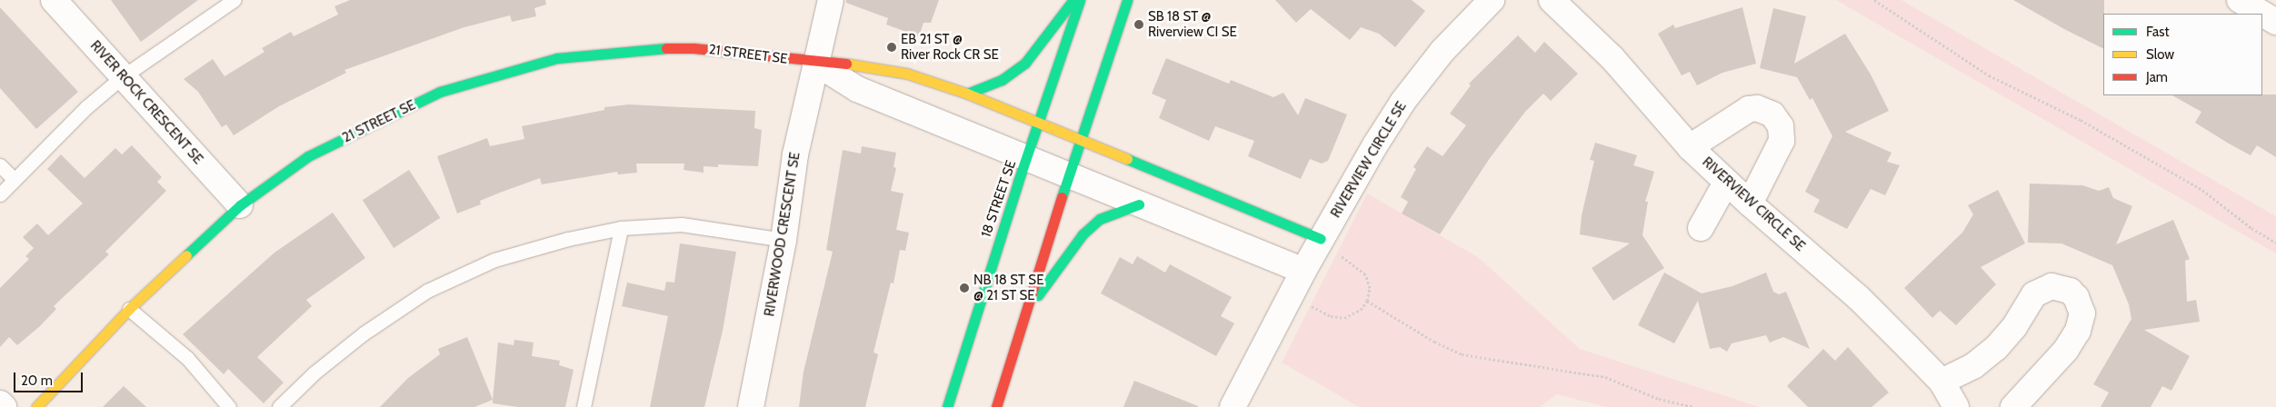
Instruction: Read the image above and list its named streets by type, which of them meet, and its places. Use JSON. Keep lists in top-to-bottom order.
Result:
{
  "streets": {
    "street": [
      "21 STREET SE",
      "RIVER ROCK CRESCENT SE",
      "RIVERVIEW CIRCLE SE",
      "18 STREET SE",
      "RIVERWOOD CRESCENT SE"
    ]
  },
  "crossings": [
    ["21 STREET SE", "RIVER ROCK CRESCENT SE"],
    ["21 STREET SE", "18 STREET SE"],
    ["21 STREET SE", "RIVERWOOD CRESCENT SE"]
  ],
  "places": ["SB 18 ST @ Riverview CI SE", "EB 21 ST @ River Rock CR SE", "NB 18 ST SE @ 21 ST SE"],
  "legend": ["Fast", "Slow", "Jam"],
  "scale_bar": "20 m"
}
